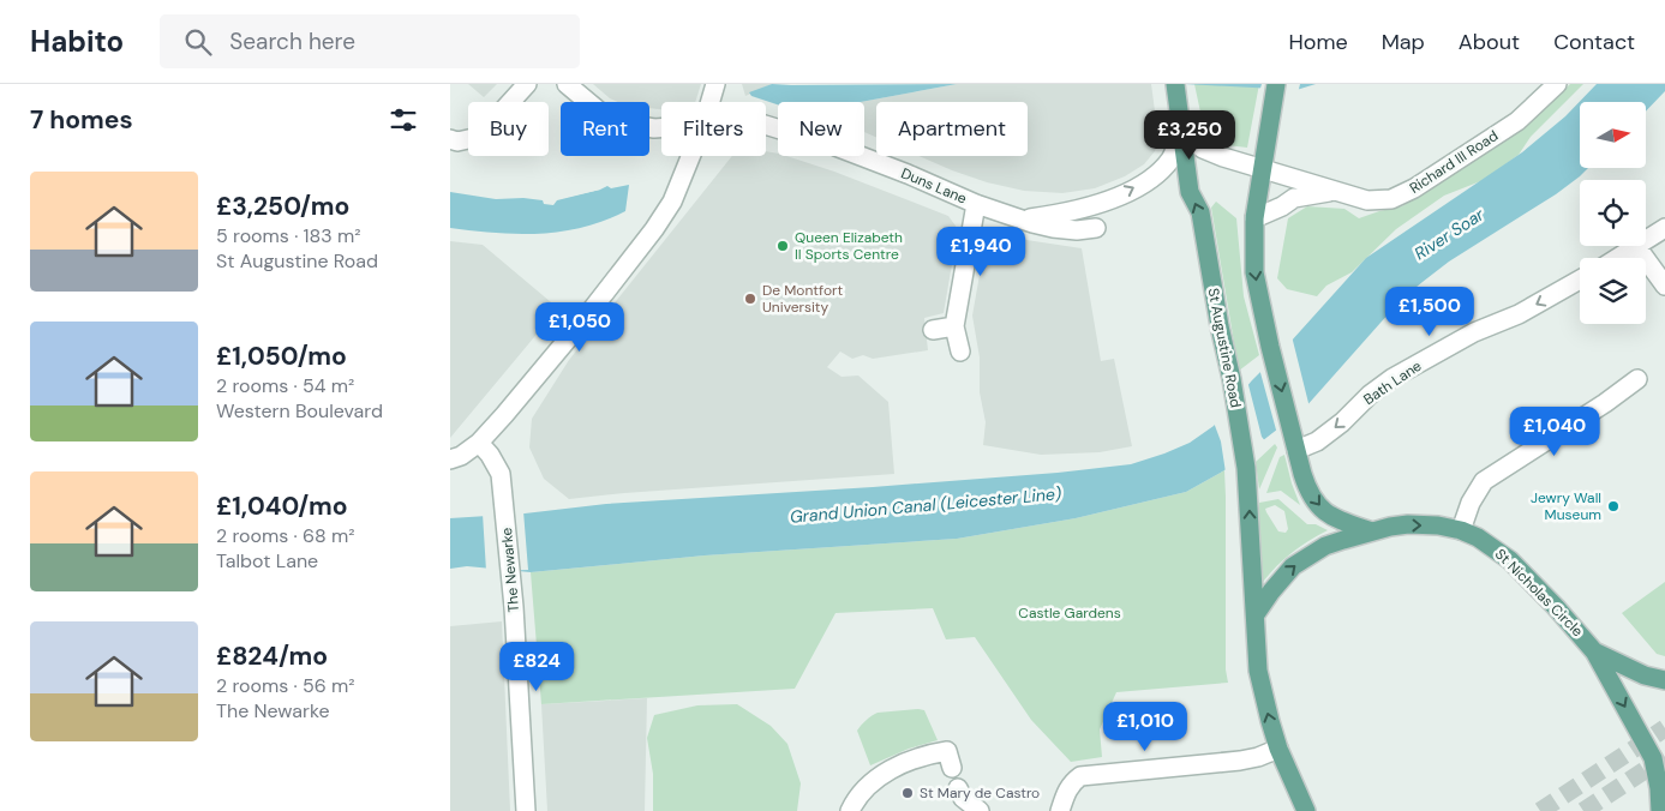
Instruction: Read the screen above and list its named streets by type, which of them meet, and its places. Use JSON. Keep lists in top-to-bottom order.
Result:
{
  "streets": {
    "main road": ["St Augustine Road", "St Nicholas Circle"],
    "street": [
      "Richard III Road",
      "Duns Lane",
      "Bath Lane",
      "The Newarke"
    ]
  },
  "crossings": [
    ["Richard III Road", "Duns Lane"],
    ["Richard III Road", "St Augustine Road"],
    ["Duns Lane", "St Augustine Road"],
    ["St Augustine Road", "St Nicholas Circle"]
  ],
  "water": ["River Soar", "Grand Union Canal (Leicester Line)"],
  "parks": ["Castle Gardens"],
  "places": [
    "Queen Elizabeth II Sports Centre",
    "De Montfort University",
    "Jewry Wall Museum",
    "St Mary de Castro"
  ],
  "north": "right",
  "page": {
    "header": "Habito",
    "search": "Search here",
    "nav": [
      "Home",
      "Map",
      "About",
      "Contact"
    ],
    "heading": "7 homes",
    "chip": [
      "Buy",
      "Rent",
      "Filters",
      "New",
      "Apartment"
    ],
    "price": [
      "£3,250",
      "£1,940",
      "£1,500",
      "£1,050",
      "£1,040",
      "£824",
      "£1,010"
    ],
    "list": [
      {
        "name": "£3,250/mo",
        "note": "5 rooms · 183 m² · St Augustine Road"
      },
      {
        "name": "£1,050/mo",
        "note": "2 rooms · 54 m² · Western Boulevard"
      },
      {
        "name": "£1,040/mo",
        "note": "2 rooms · 68 m² · Talbot Lane"
      },
      {
        "name": "£824/mo",
        "note": "2 rooms · 56 m² · The Newarke"
      }
    ]
  }
}
